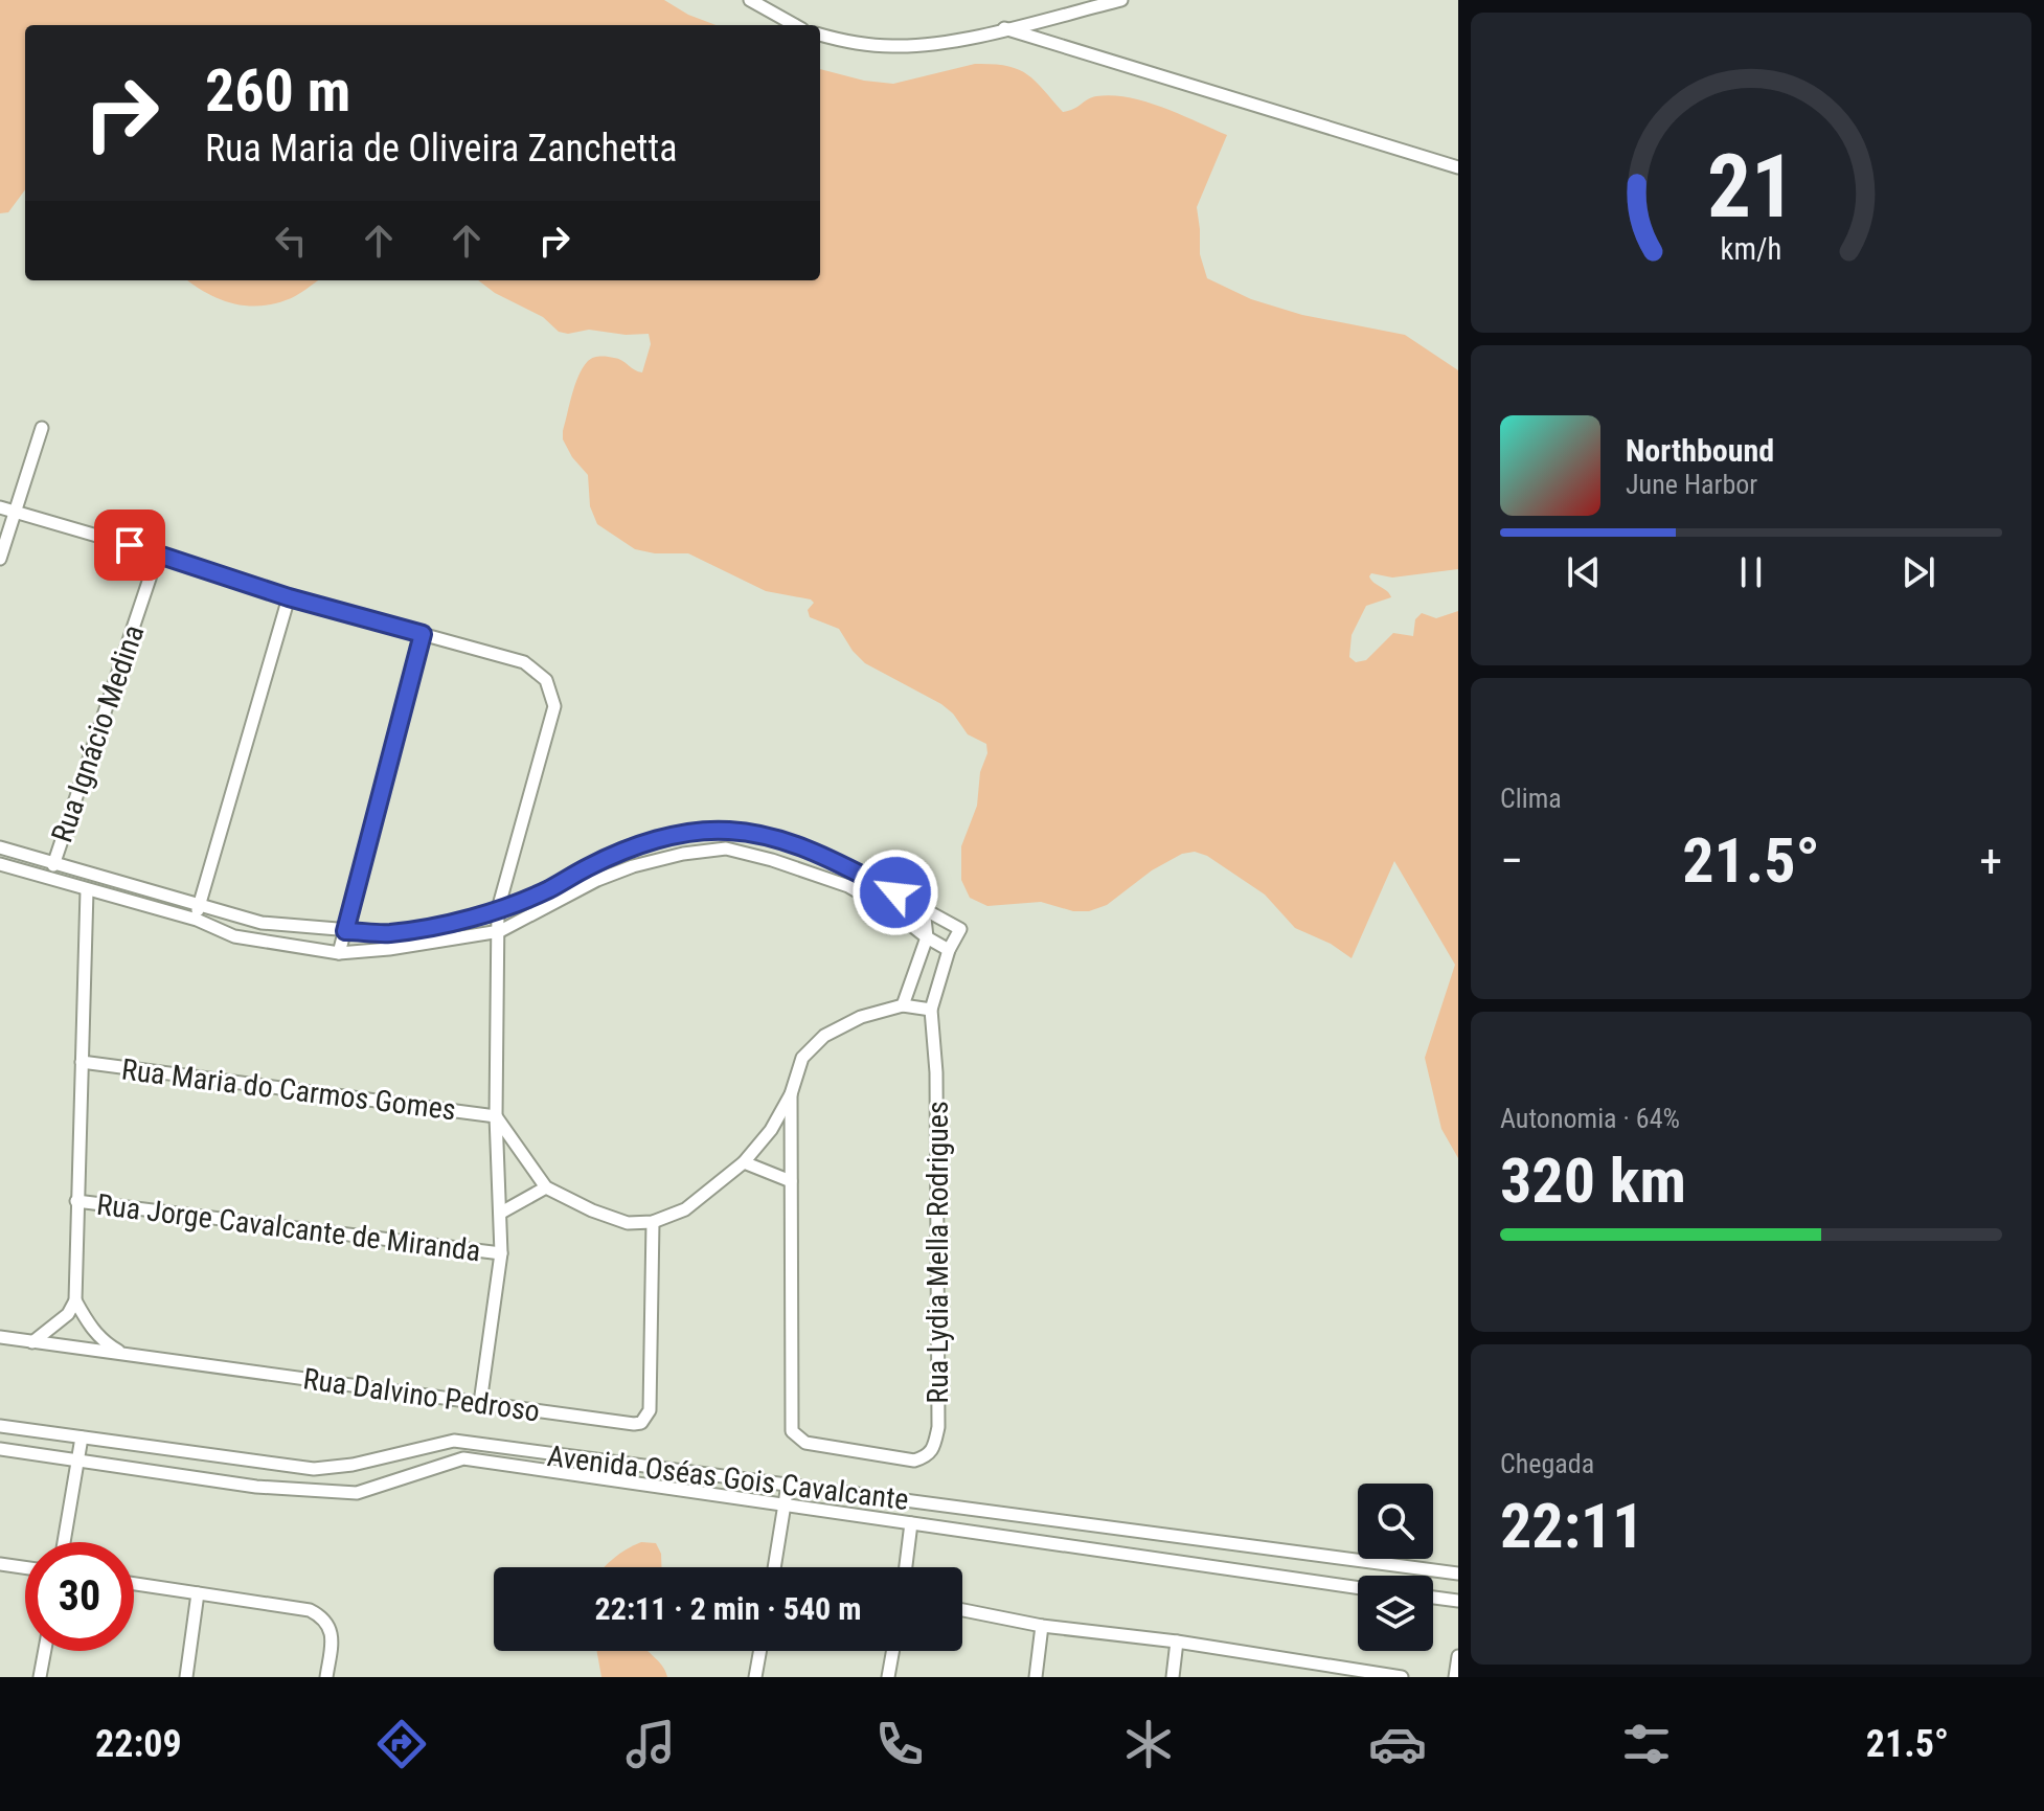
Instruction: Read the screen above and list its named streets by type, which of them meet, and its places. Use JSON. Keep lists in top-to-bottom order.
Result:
{
  "streets": {
    "street": [
      "Rua Ignácio Medina",
      "Rua Maria do Carmos Gomes",
      "Rua Jorge Cavalcante de Miranda",
      "Rua Lydia Mella Rodrigues",
      "Rua Dalvino Pedroso",
      "Avenida Oséas Gois Cavalcante"
    ]
  },
  "page": {
    "turn": ["260 m", "Rua Maria de Oliveira Zanchetta"],
    "song": ["Northbound", "June Harbor"],
    "tile": [
      "Clima",
      ["Autonomia · 64%", "320 km"],
      ["Chegada", "22:11"]
    ],
    "heat": ["−", "21.5°", "+"],
    "limit": "30",
    "trip": "22:11 · 2 min · 540 m",
    "tabs": ["22:09", "21.5°"],
    "gauge": ["21", "km/h"]
  }
}
